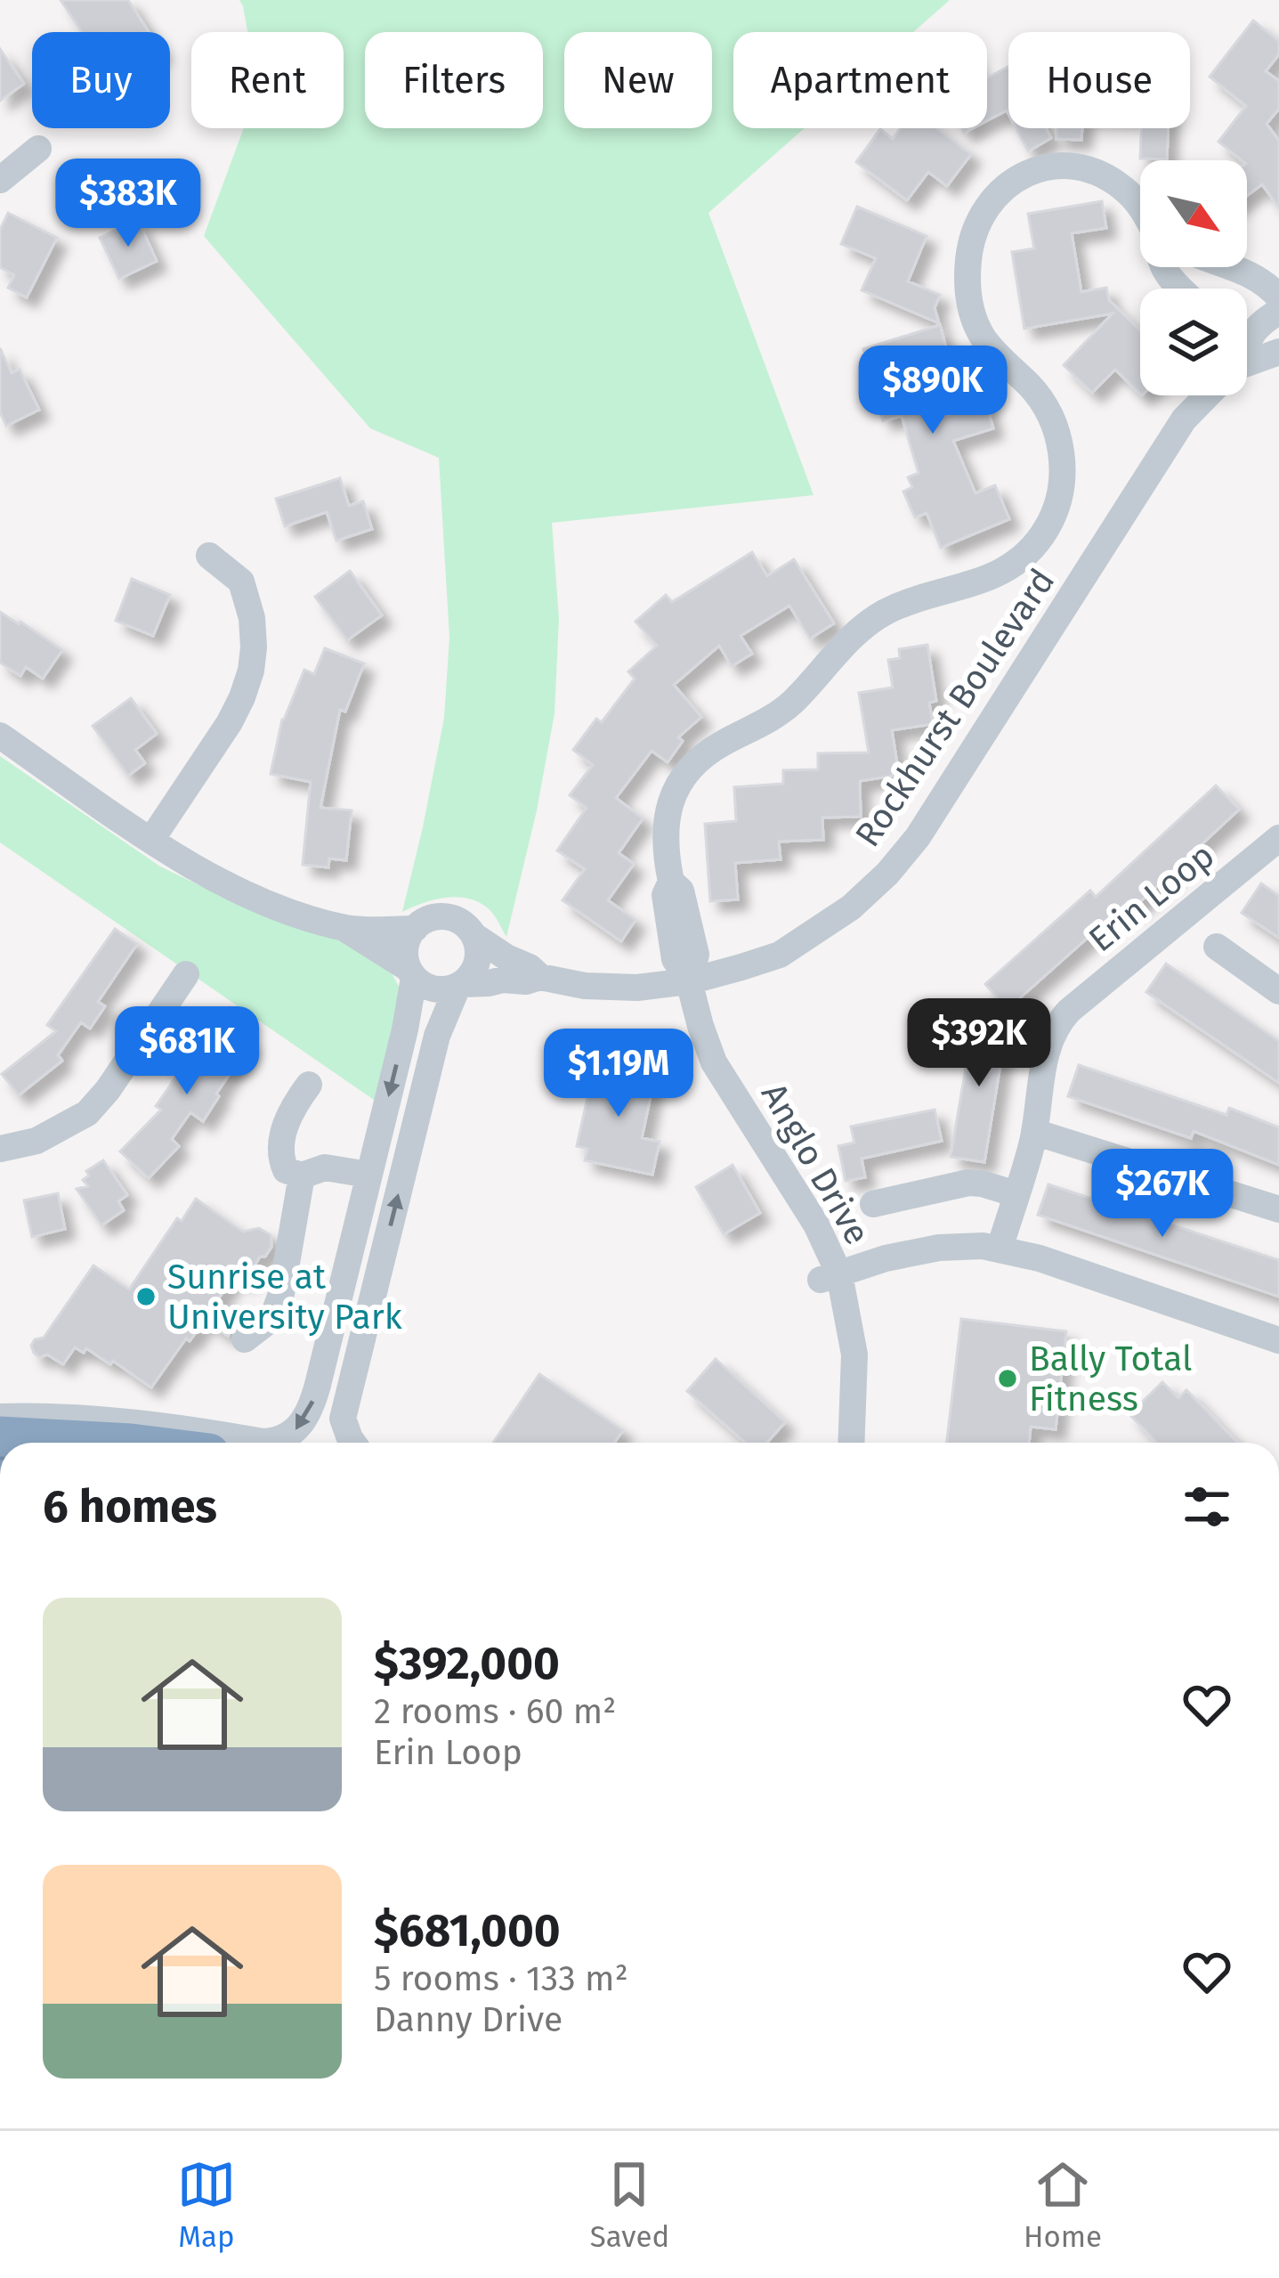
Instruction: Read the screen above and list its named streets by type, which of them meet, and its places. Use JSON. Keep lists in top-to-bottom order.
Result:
{
  "streets": {
    "street": ["Rockhurst Boulevard", "Erin Loop", "Anglo Drive"]
  },
  "crossings": [
    ["Rockhurst Boulevard", "Anglo Drive"]
  ],
  "places": ["Sunrise at University Park", "Bally Total Fitness"],
  "north": "bottom right",
  "page": {
    "chip": [
      "Buy",
      "Rent",
      "Filters",
      "New",
      "Apartment",
      "House"
    ],
    "price": [
      "$383K",
      "$890K",
      "$392K",
      "$681K",
      "$1.19M",
      "$267K"
    ],
    "heading": "6 homes",
    "list": [
      {
        "name": "$392,000",
        "note": "2 rooms · 60 m² · Erin Loop"
      },
      {
        "name": "$681,000",
        "note": "5 rooms · 133 m² · Danny Drive"
      }
    ],
    "tabs": ["Map", "Saved", "Home"]
  }
}
